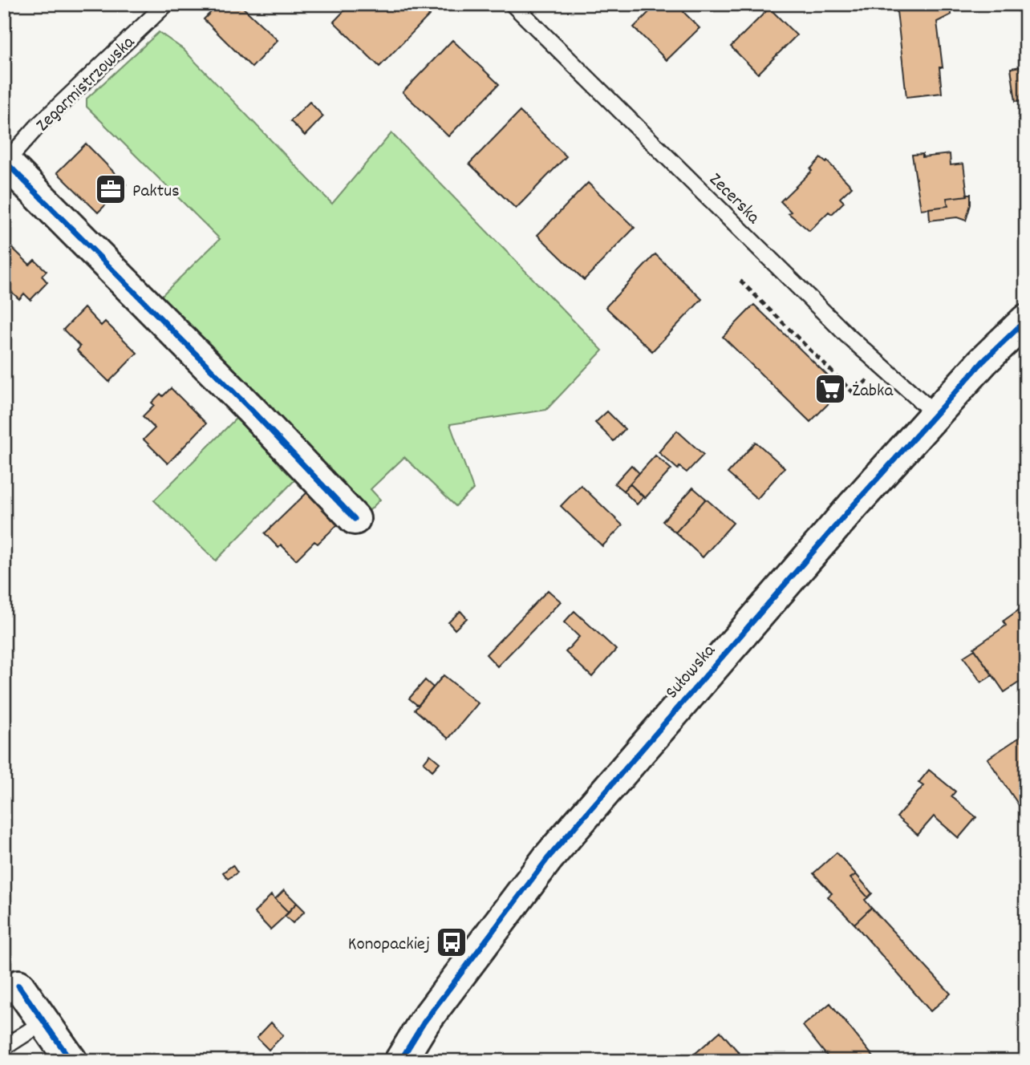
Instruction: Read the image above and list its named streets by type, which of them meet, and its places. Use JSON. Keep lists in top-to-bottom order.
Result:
{
  "streets": {
    "main road": ["Sułowska"],
    "lane": ["Zegarmistrzowska", "Zecerska"]
  },
  "crossings": [
    ["Zecerska", "Sułowska"]
  ],
  "places": {
    "office": ["Paktus"],
    "supermarket": ["Żabka"],
    "bus stop": ["Konopackiej"]
  }
}
